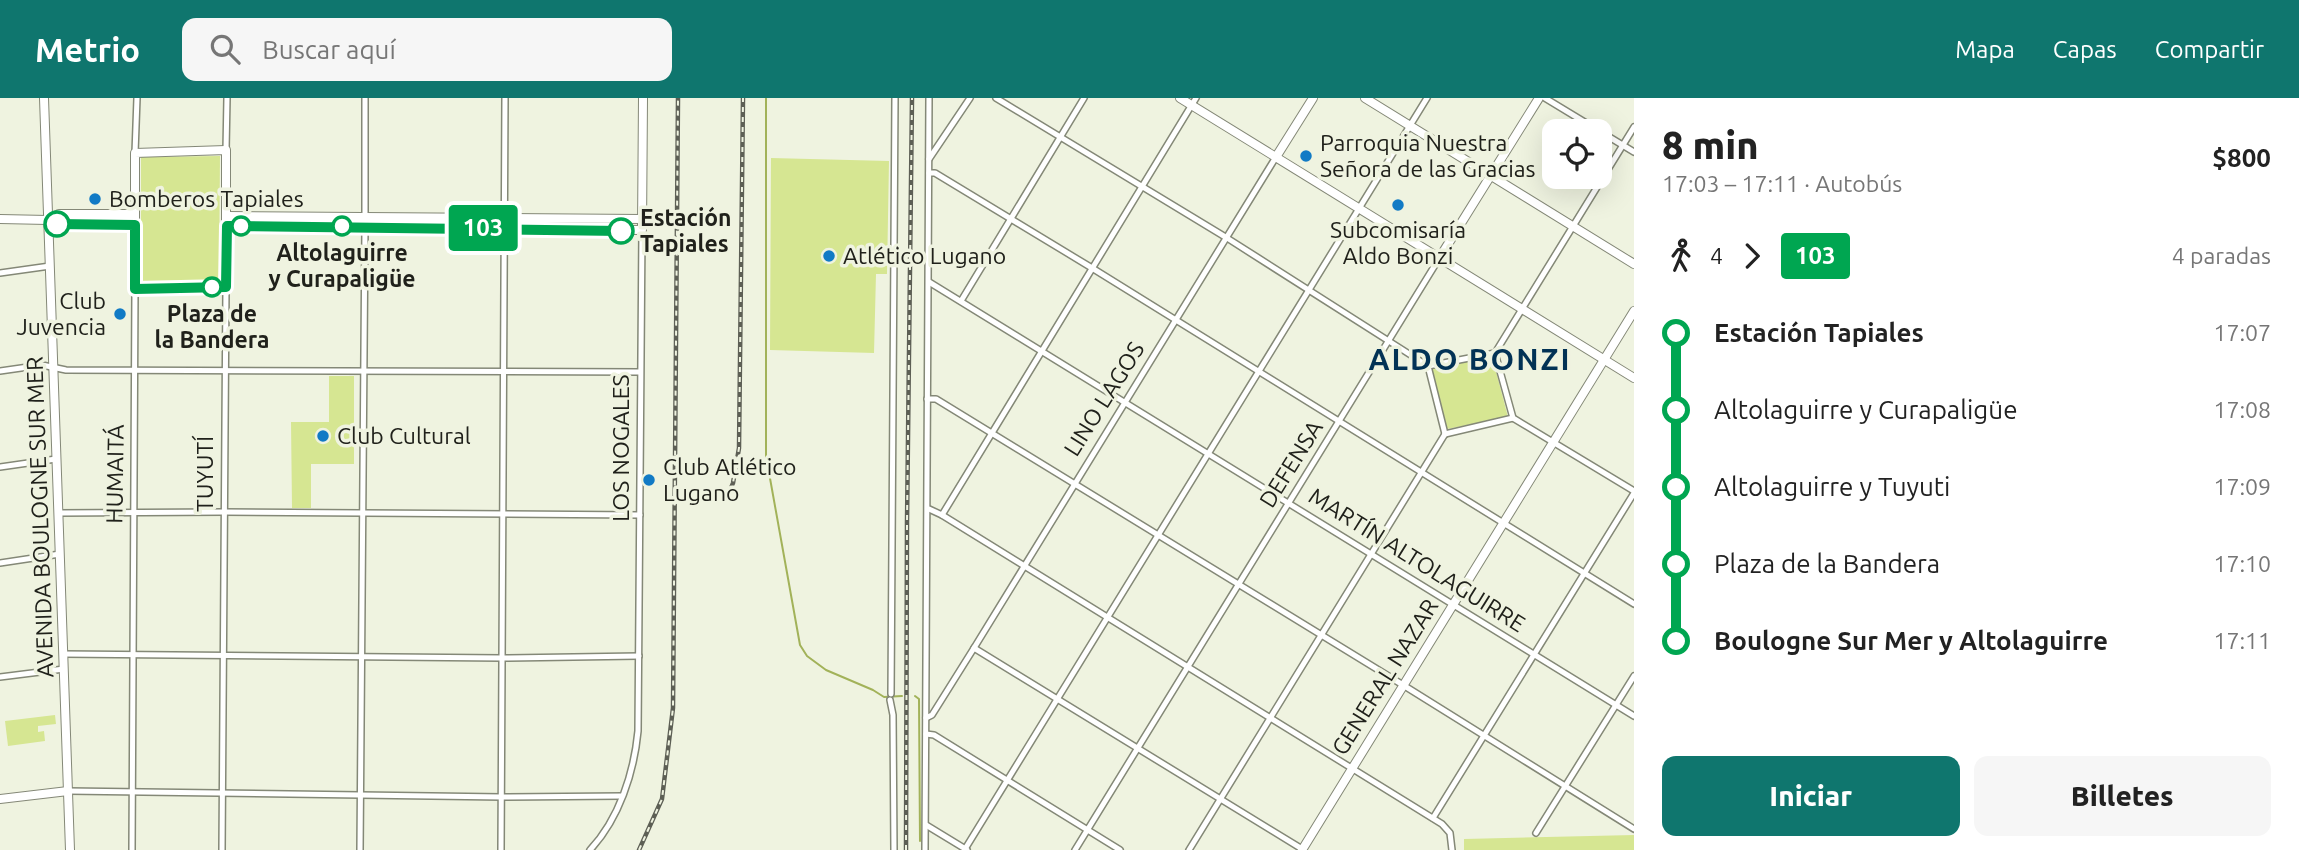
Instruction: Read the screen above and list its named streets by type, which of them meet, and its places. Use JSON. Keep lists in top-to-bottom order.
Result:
{
  "streets": {
    "street": [
      "LINO LAGOS",
      "LOS NOGALES",
      "DEFENSA",
      "HUMAITÁ",
      "TUYUTÍ",
      "AVENIDA BOULOGNE SUR MER",
      "MARTÍN ALTOLAGUIRRE",
      "GENERAL NAZAR"
    ]
  },
  "crossings": [
    ["LINO LAGOS", "MARTÍN ALTOLAGUIRRE"],
    ["DEFENSA", "MARTÍN ALTOLAGUIRRE"],
    ["MARTÍN ALTOLAGUIRRE", "GENERAL NAZAR"]
  ],
  "districts": ["ALDO BONZI"],
  "places": [
    "Parroquia Nuestra Señora de las Gracias",
    "Bomberos Tapiales",
    "Subcomisaría Aldo Bonzi",
    "Altolaguirre y Curapaligüe",
    "Estación Tapiales",
    "Atlético Lugano",
    "Plaza de la Bandera",
    "Club Juvencia",
    "Club Cultural",
    "Club Atlético Lugano"
  ],
  "lines": ["bus line 103"],
  "page": {
    "header": "Metrio",
    "search": "Buscar aquí",
    "nav": ["Mapa", "Capas", "Compartir"],
    "on_map": "103",
    "heading": ["8 min", "17:03 – 17:11 · Autobús", "$800"],
    "legs": ["4", "103", "4 paradas"],
    "list": [
      {
        "name": "Estación Tapiales",
        "value": "17:07"
      },
      {
        "name": "Altolaguirre y Curapaligüe",
        "value": "17:08"
      },
      {
        "name": "Altolaguirre y Tuyuti",
        "value": "17:09"
      },
      {
        "name": "Plaza de la Bandera",
        "value": "17:10"
      },
      {
        "name": "Boulogne Sur Mer y Altolaguirre",
        "value": "17:11"
      }
    ],
    "buttons": ["Iniciar", "Billetes"]
  }
}
